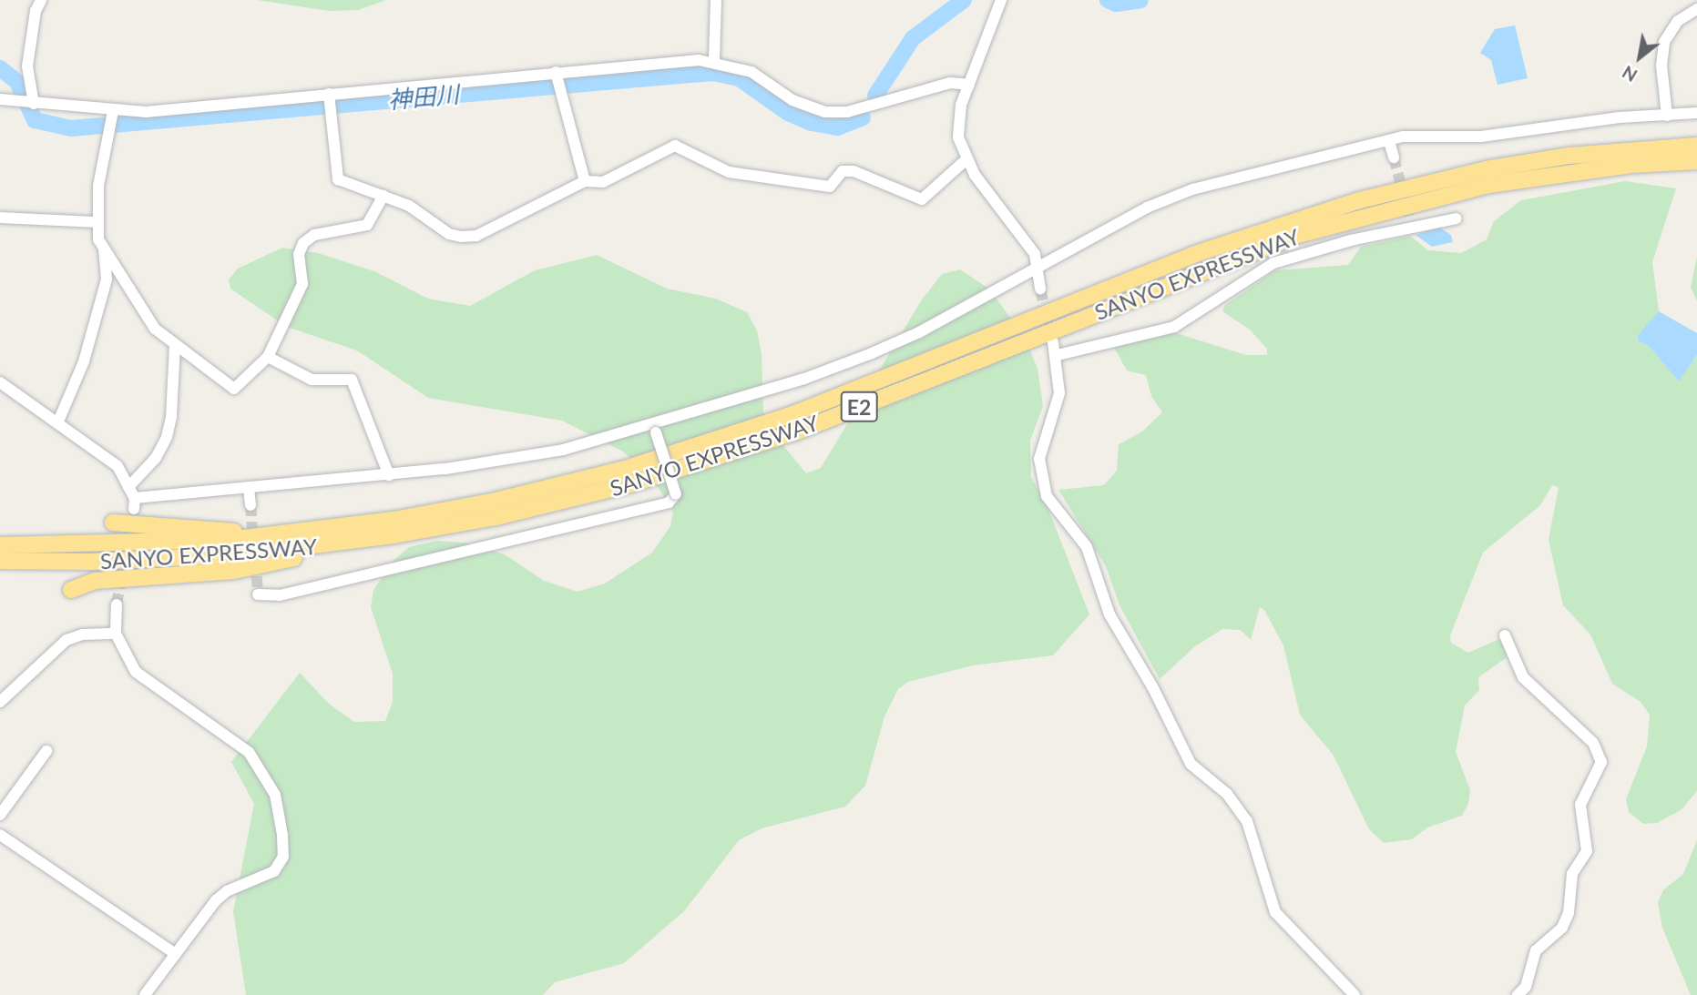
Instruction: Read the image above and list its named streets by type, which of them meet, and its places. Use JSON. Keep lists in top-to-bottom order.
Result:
{
  "streets": {
    "highway": ["SANYO EXPRESSWAY", "E2"]
  },
  "water": ["神田川"],
  "north": "bottom left"
}
